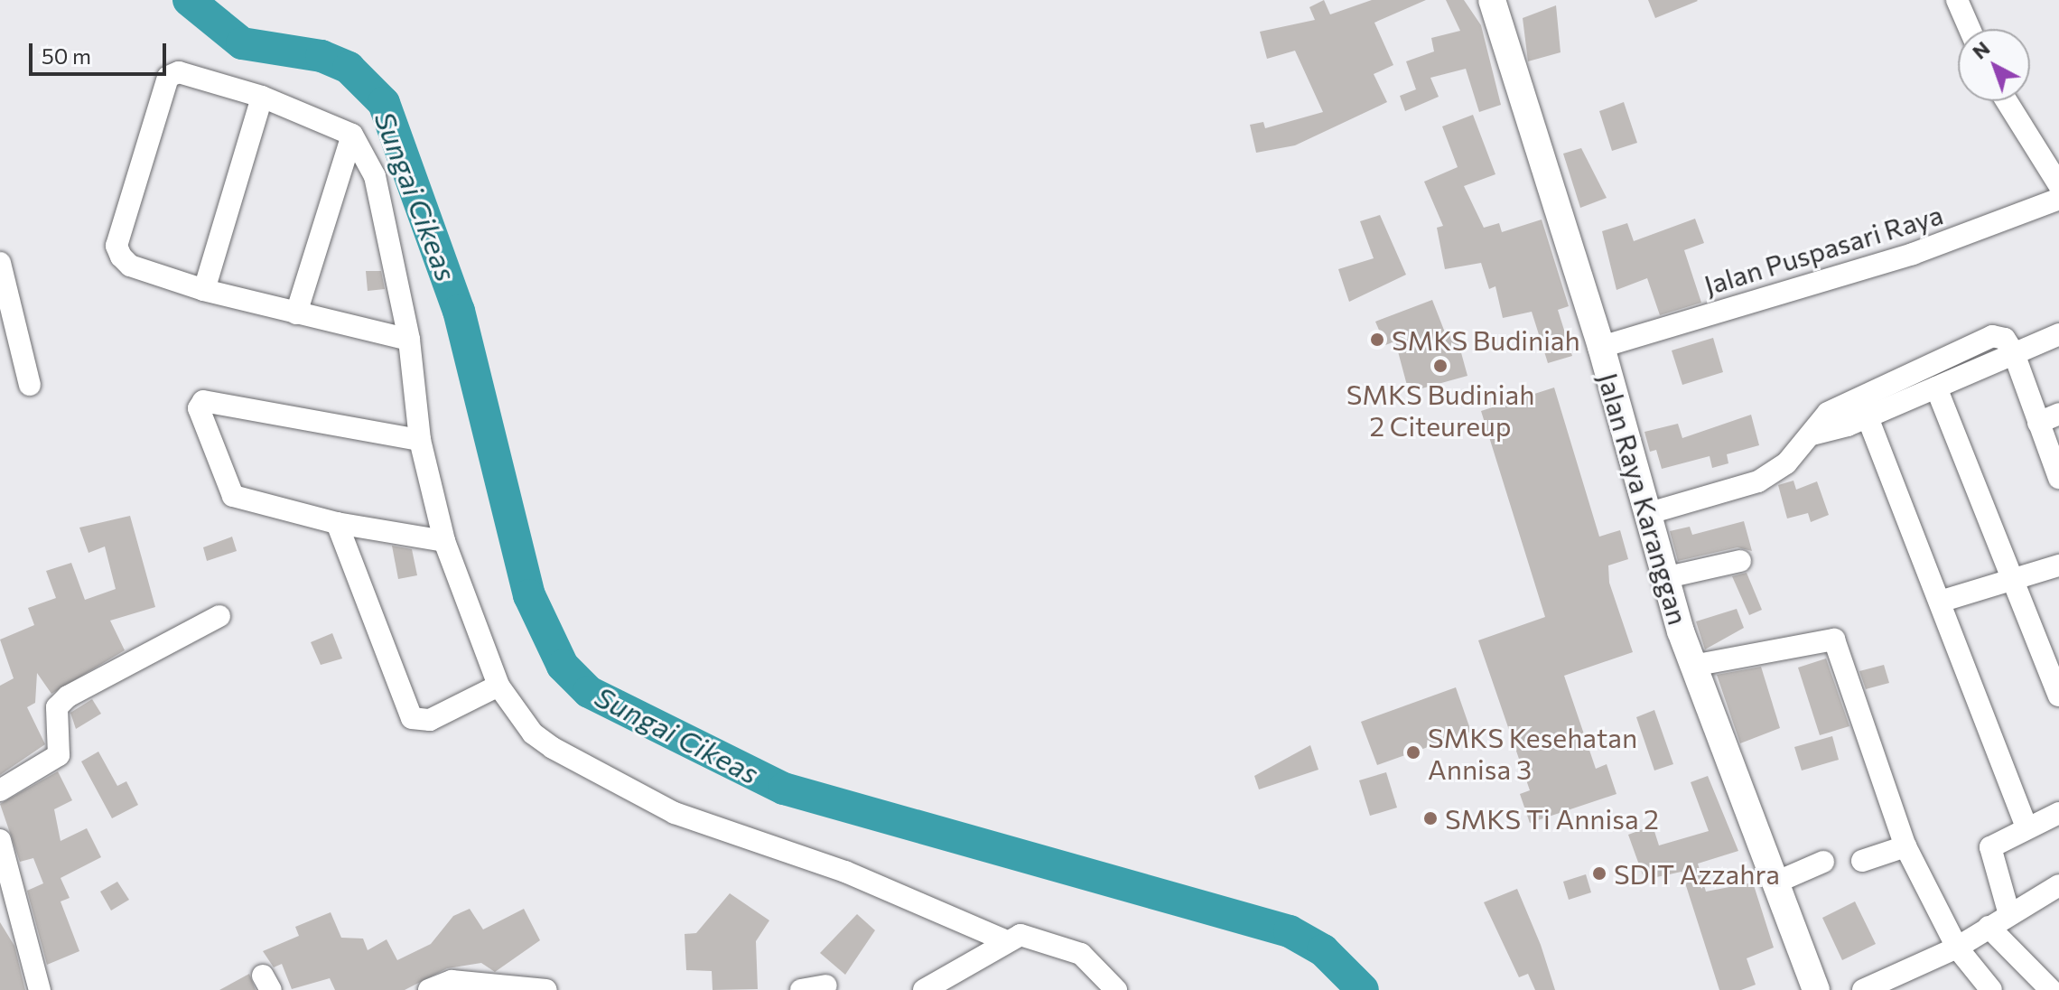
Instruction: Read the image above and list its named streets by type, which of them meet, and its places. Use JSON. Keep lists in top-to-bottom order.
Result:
{
  "streets": {
    "street": ["Jalan Puspasari Raya", "Jalan Raya Karanggan"]
  },
  "crossings": [
    ["Jalan Puspasari Raya", "Jalan Raya Karanggan"]
  ],
  "water": ["Sungai Cikeas"],
  "places": [
    "SMKS Budiniah",
    "SMKS Budiniah 2 Citeureup",
    "SMKS Kesehatan Annisa 3",
    "SMKS Ti Annisa 2",
    "SDIT Azzahra"
  ],
  "scale_bar": "50 m",
  "north": "top left"
}
